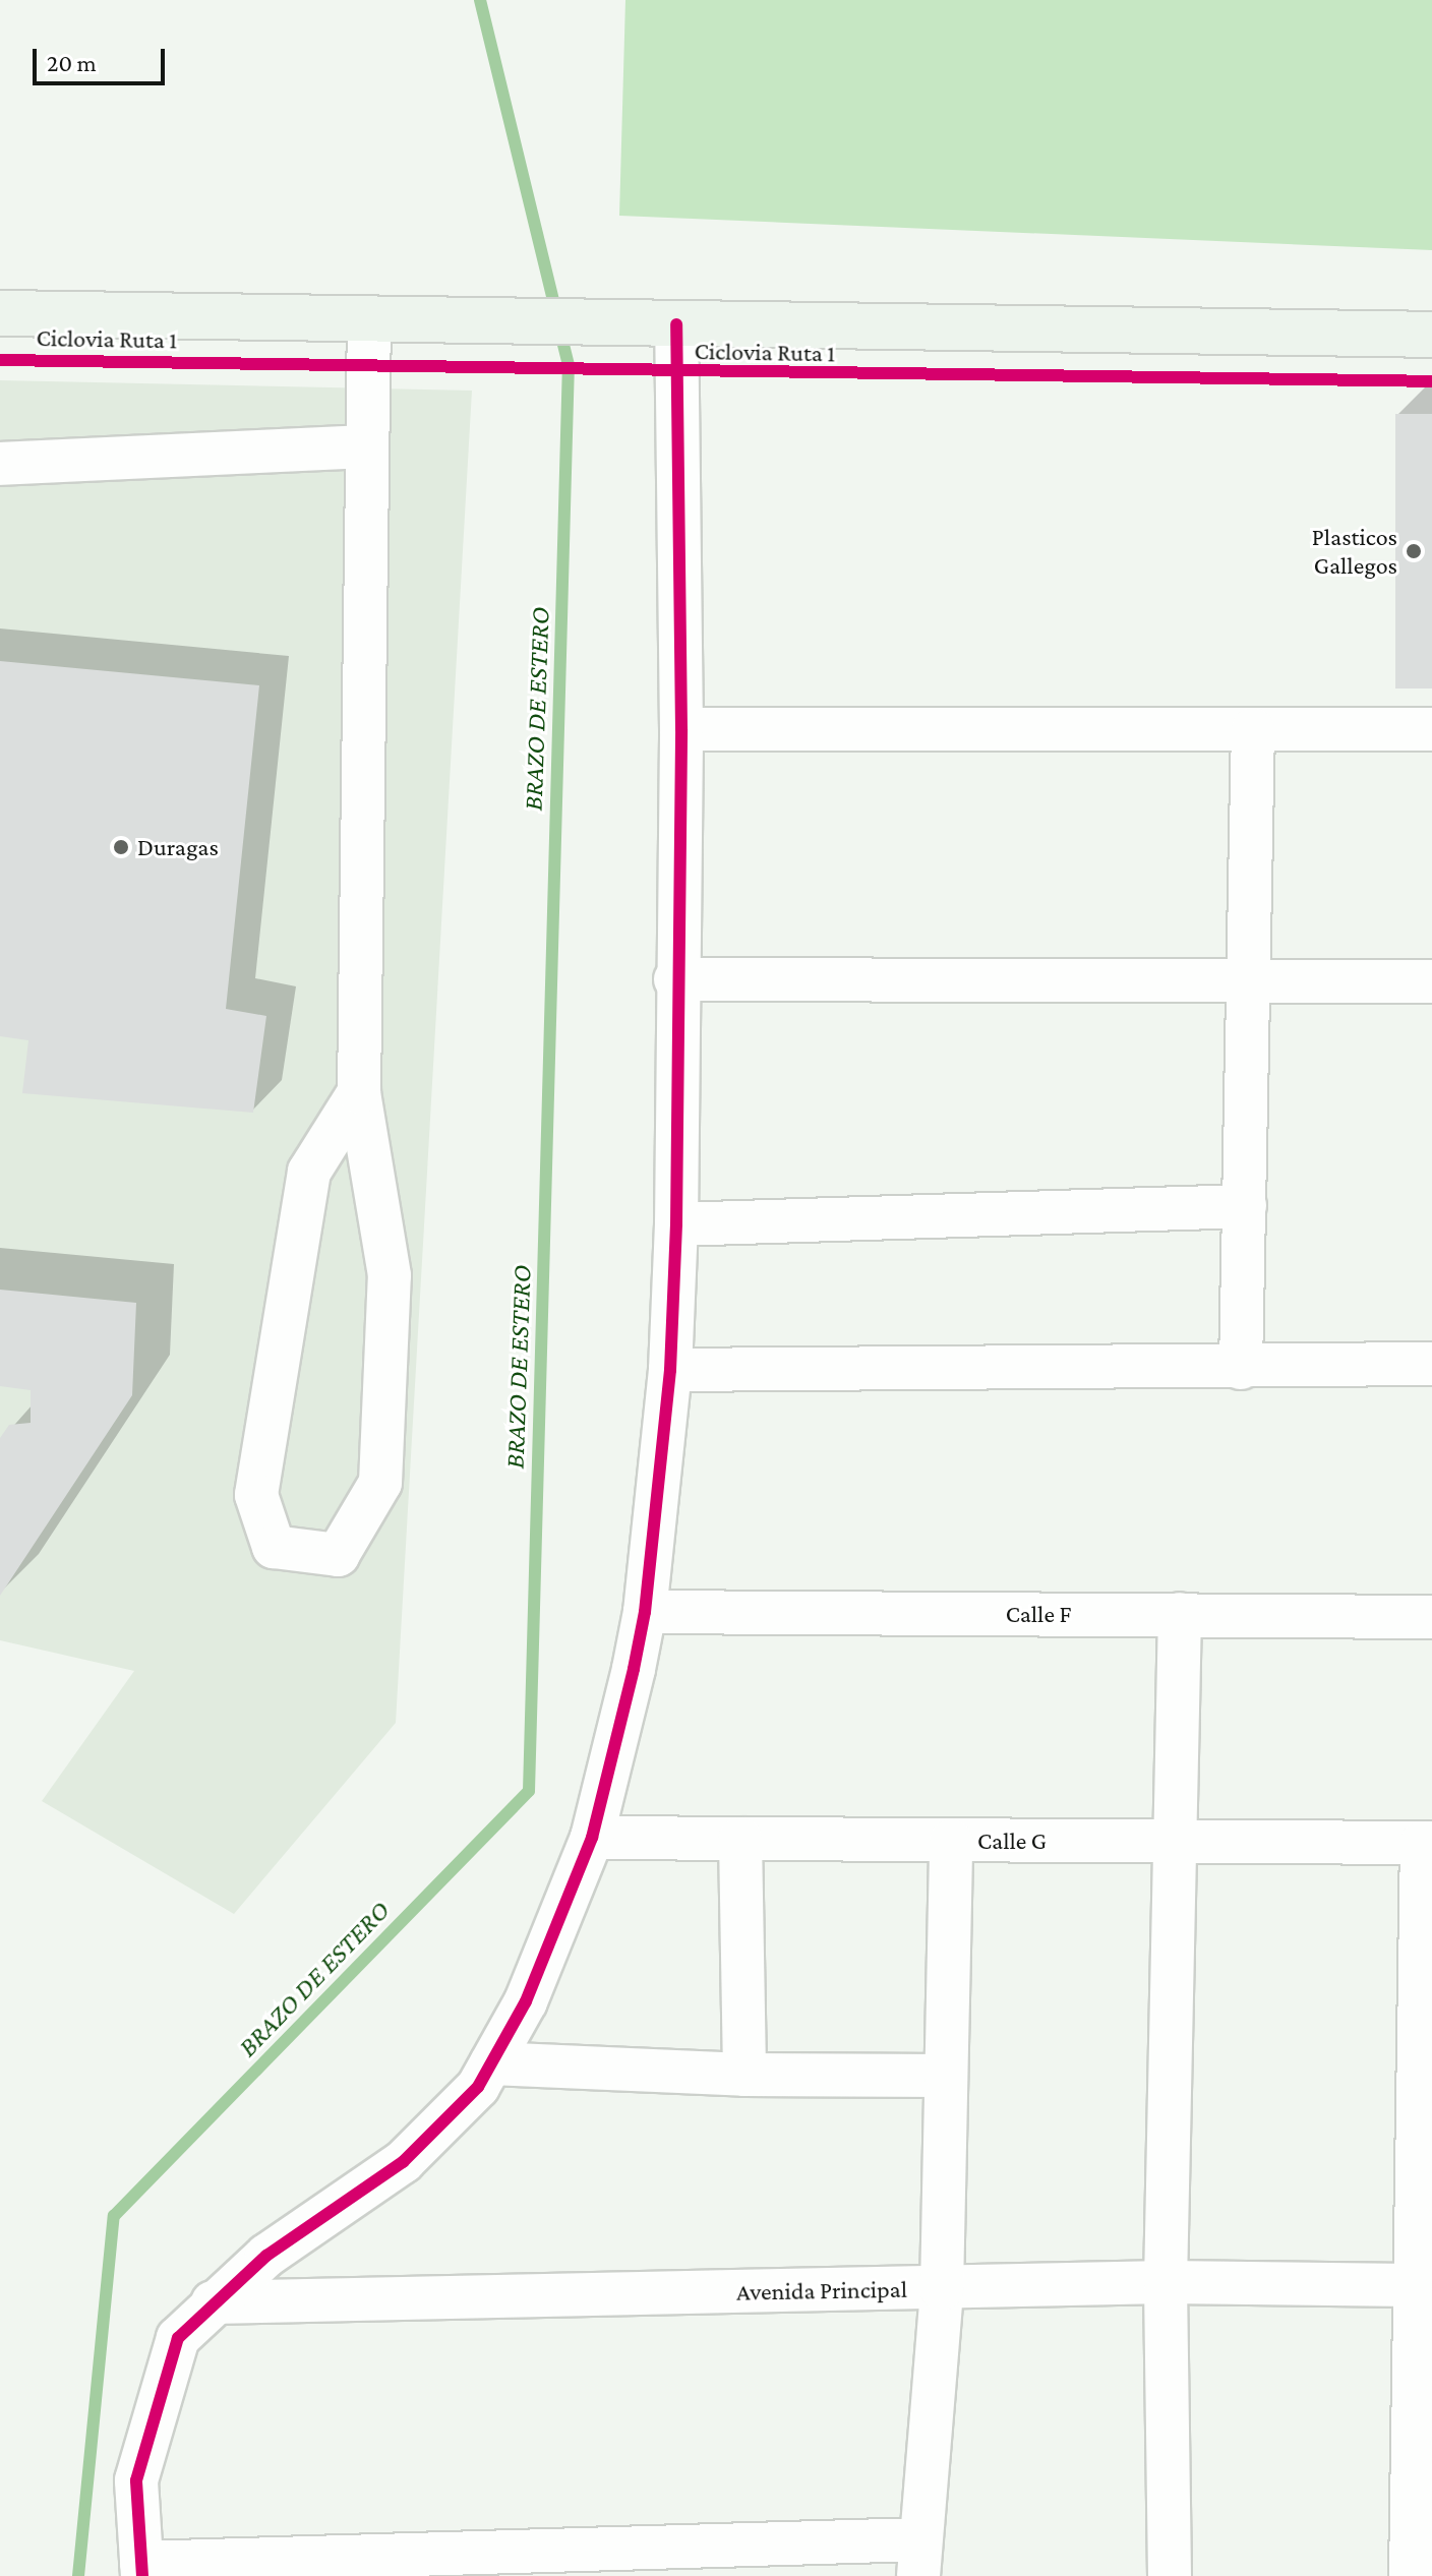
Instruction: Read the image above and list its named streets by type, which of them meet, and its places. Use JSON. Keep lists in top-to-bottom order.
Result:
{
  "streets": {
    "street": ["Calle F", "Calle G", "Avenida Principal"],
    "cycle path": ["Ciclovia Ruta 1"]
  },
  "water": ["BRAZO DE ESTERO"],
  "places": ["Plasticos Gallegos", "Duragas"],
  "scale_bar": "20 m"
}
